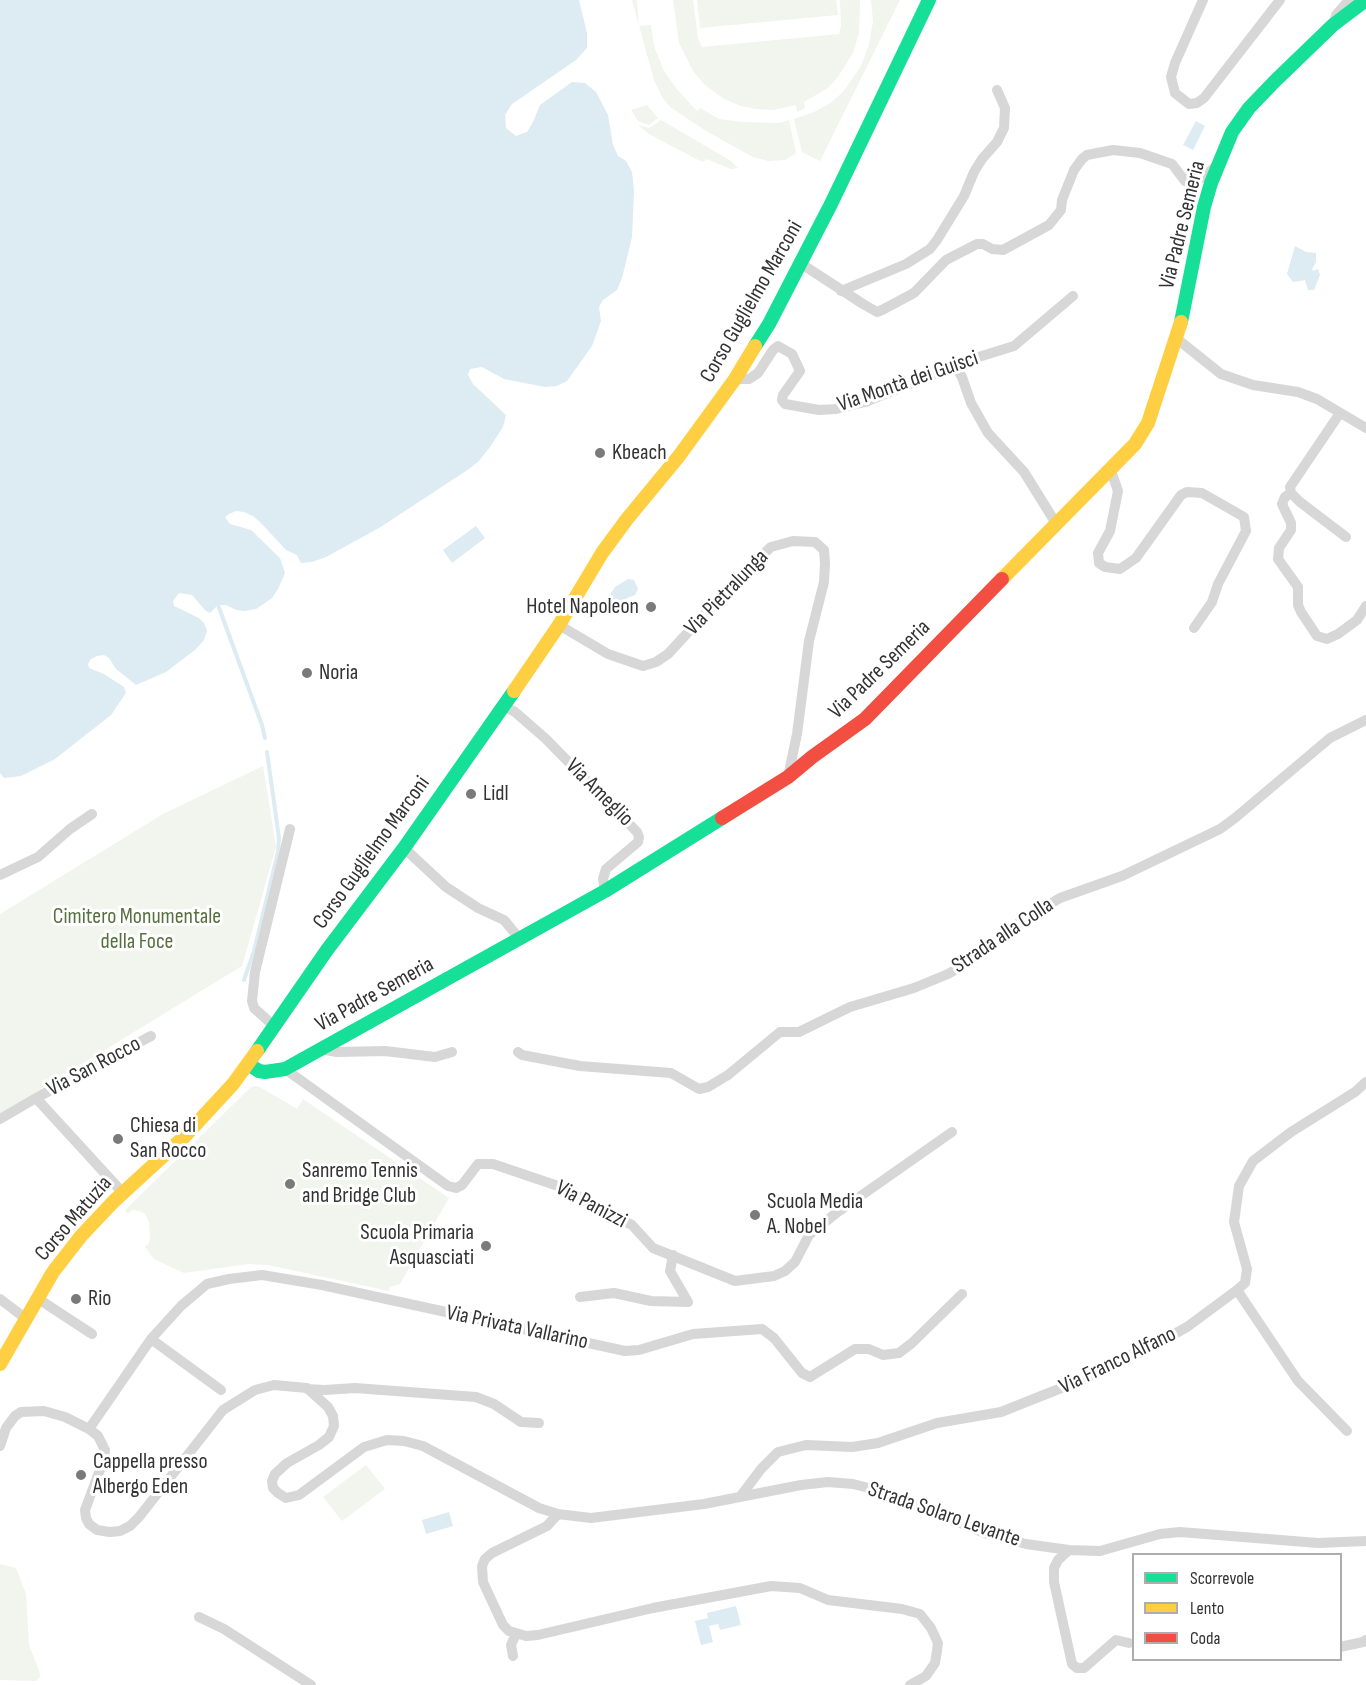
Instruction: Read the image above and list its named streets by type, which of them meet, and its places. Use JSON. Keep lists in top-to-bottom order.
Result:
{
  "streets": {
    "main road": ["Via Padre Semeria", "Corso Guglielmo Marconi", "Corso Matuzia"],
    "street": [
      "Via Montà dei Guisci",
      "Via Pietralunga",
      "Via Ameglio",
      "Strada alla Colla",
      "Via San Rocco",
      "Via Panizzi",
      "Via Privata Vallarino",
      "Via Franco Alfano",
      "Strada Solaro Levante"
    ]
  },
  "crossings": [
    ["Via Padre Semeria", "Corso Guglielmo Marconi"],
    ["Via Padre Semeria", "Via Pietralunga"],
    ["Via Padre Semeria", "Via Ameglio"],
    ["Via Padre Semeria", "Via Panizzi"],
    ["Via Padre Semeria", "Corso Matuzia"],
    ["Corso Guglielmo Marconi", "Via Montà dei Guisci"],
    ["Corso Guglielmo Marconi", "Via Pietralunga"],
    ["Corso Guglielmo Marconi", "Via Ameglio"],
    ["Corso Guglielmo Marconi", "Corso Matuzia"],
    ["Via San Rocco", "Corso Matuzia"],
    ["Via Franco Alfano", "Strada Solaro Levante"]
  ],
  "parks": ["Cimitero Monumentale della Foce"],
  "places": [
    "Kbeach",
    "Hotel Napoleon",
    "Noria",
    "Lidl",
    "Chiesa di San Rocco",
    "Sanremo Tennis and Bridge Club",
    "Scuola Media A. Nobel",
    "Scuola Primaria Asquasciati",
    "Rio",
    "Cappella presso Albergo Eden"
  ],
  "legend": ["Scorrevole", "Lento", "Coda"]
}
